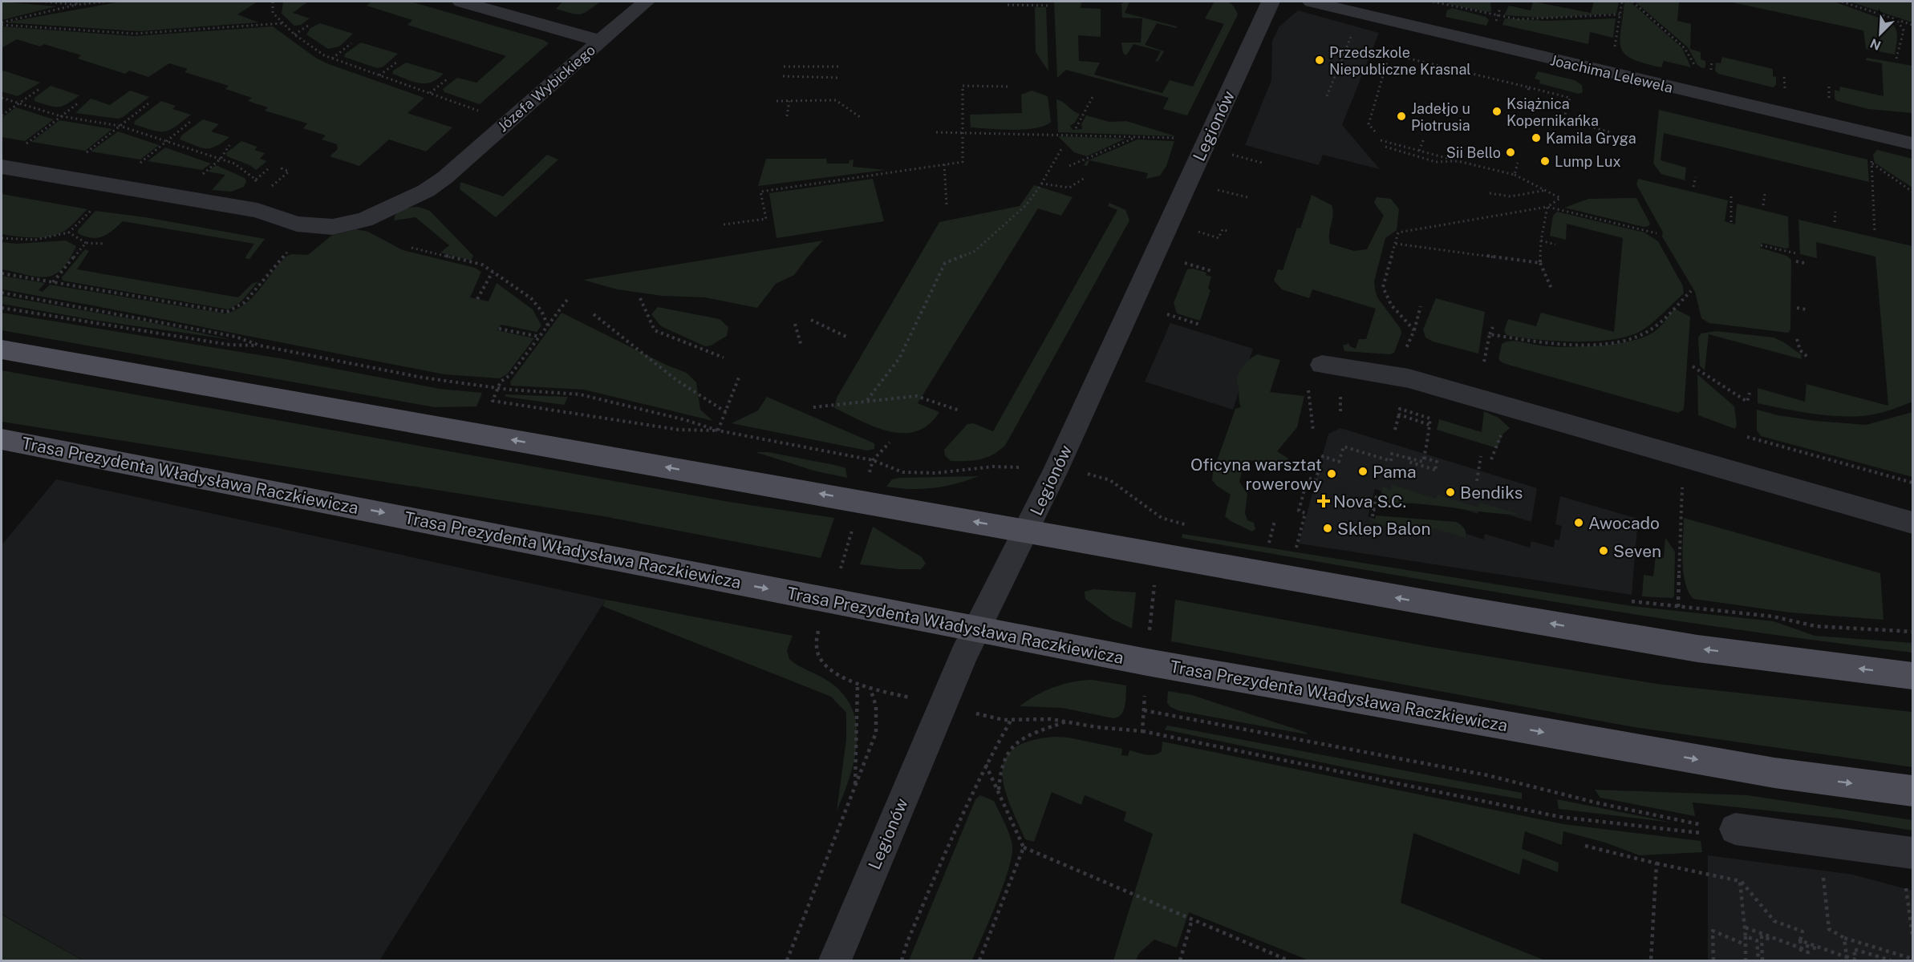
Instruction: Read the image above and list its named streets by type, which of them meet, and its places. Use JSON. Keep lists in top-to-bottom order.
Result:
{
  "streets": {
    "main road": ["Trasa Prezydenta Władysława Raczkiewicza"],
    "street": ["Joachima Lelewela", "Józefa Wybickiego", "Legionów"]
  },
  "crossings": [
    ["Legionów", "Trasa Prezydenta Władysława Raczkiewicza"]
  ],
  "places": {
    "other": [
      "Przedszkole Niepubliczne Krasnal",
      "Książnica Kopernikańka",
      "Jadełjo u Piotrusia",
      "Kamila Gryga",
      "Sii Bello",
      "Lump Lux",
      "Pama",
      "Oficyna warsztat rowerowy",
      "Bendiks",
      "Awocado",
      "Sklep Balon",
      "Seven"
    ],
    "health": ["Nova S.C."]
  },
  "north": "bottom left"
}
